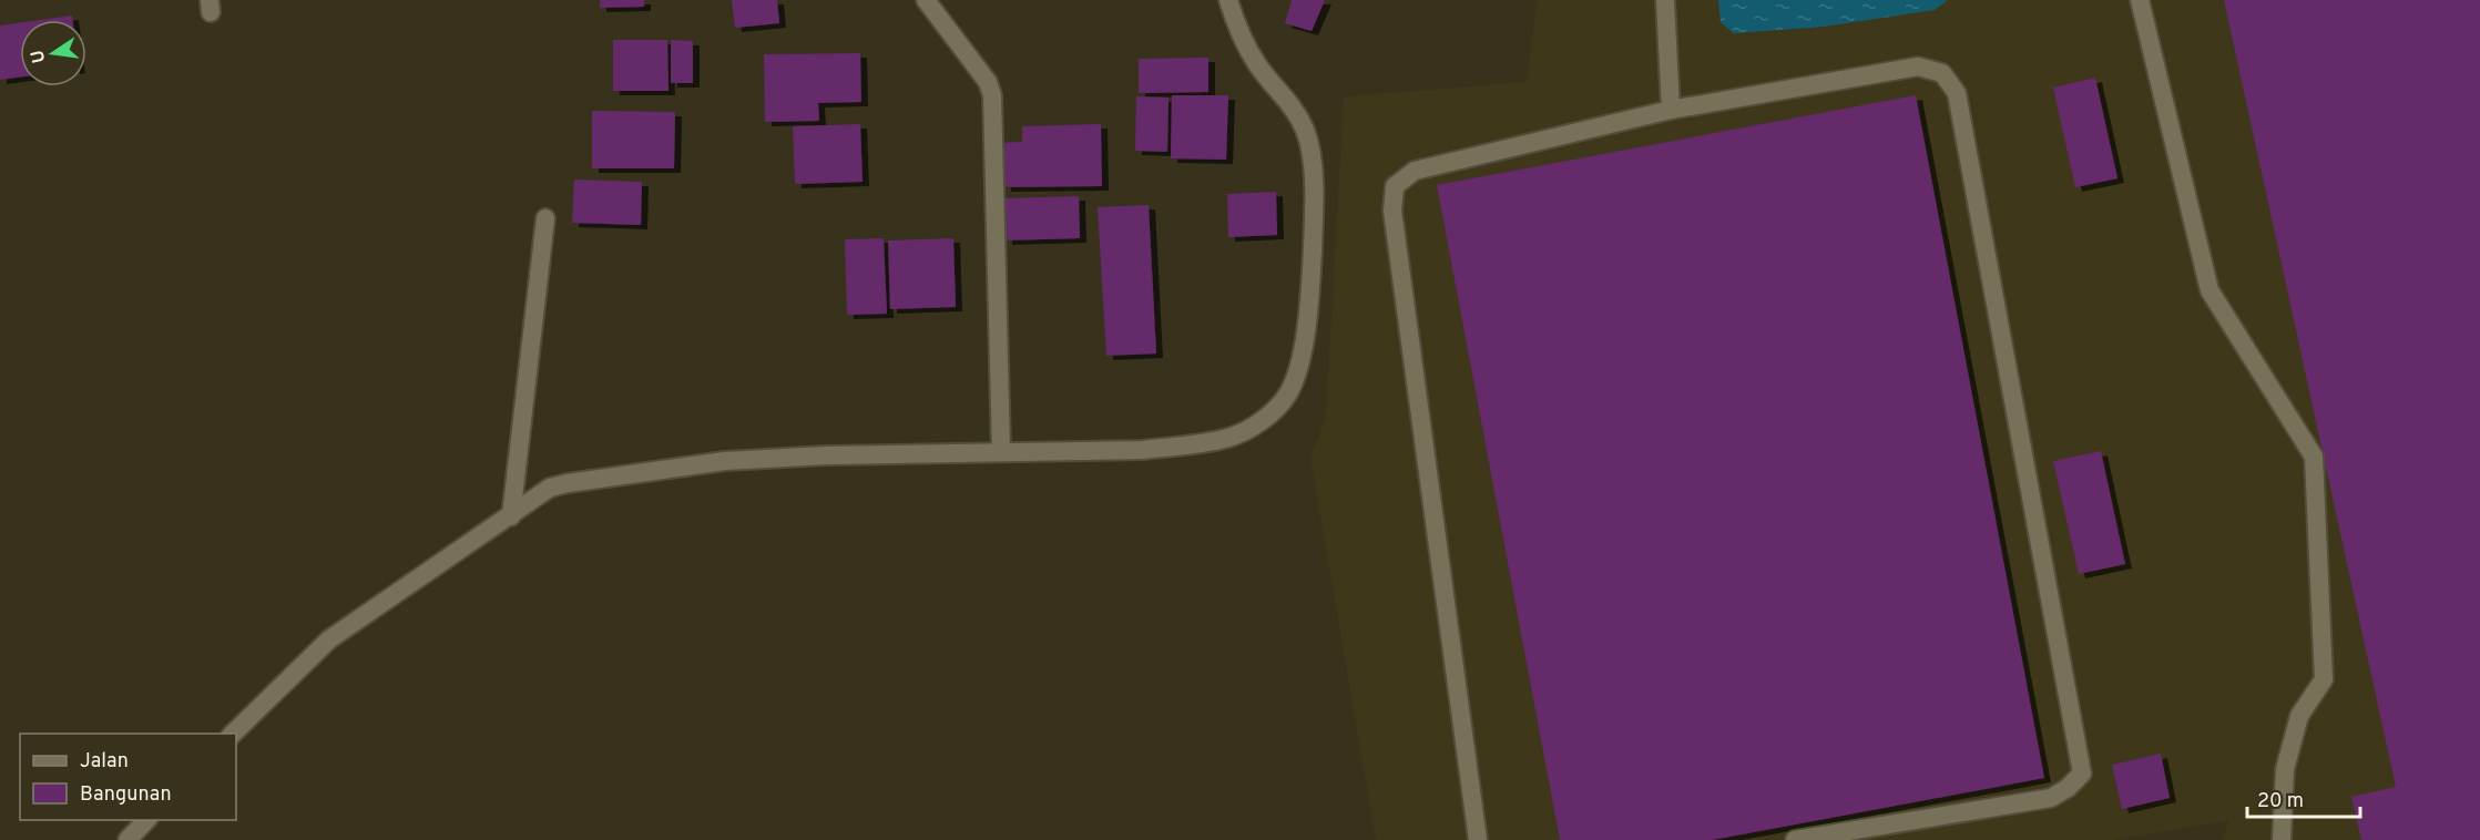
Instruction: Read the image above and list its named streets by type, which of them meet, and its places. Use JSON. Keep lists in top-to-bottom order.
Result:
{
  "legend": ["Jalan", "Bangunan"],
  "scale_bar": "20 m",
  "north": "left"
}
